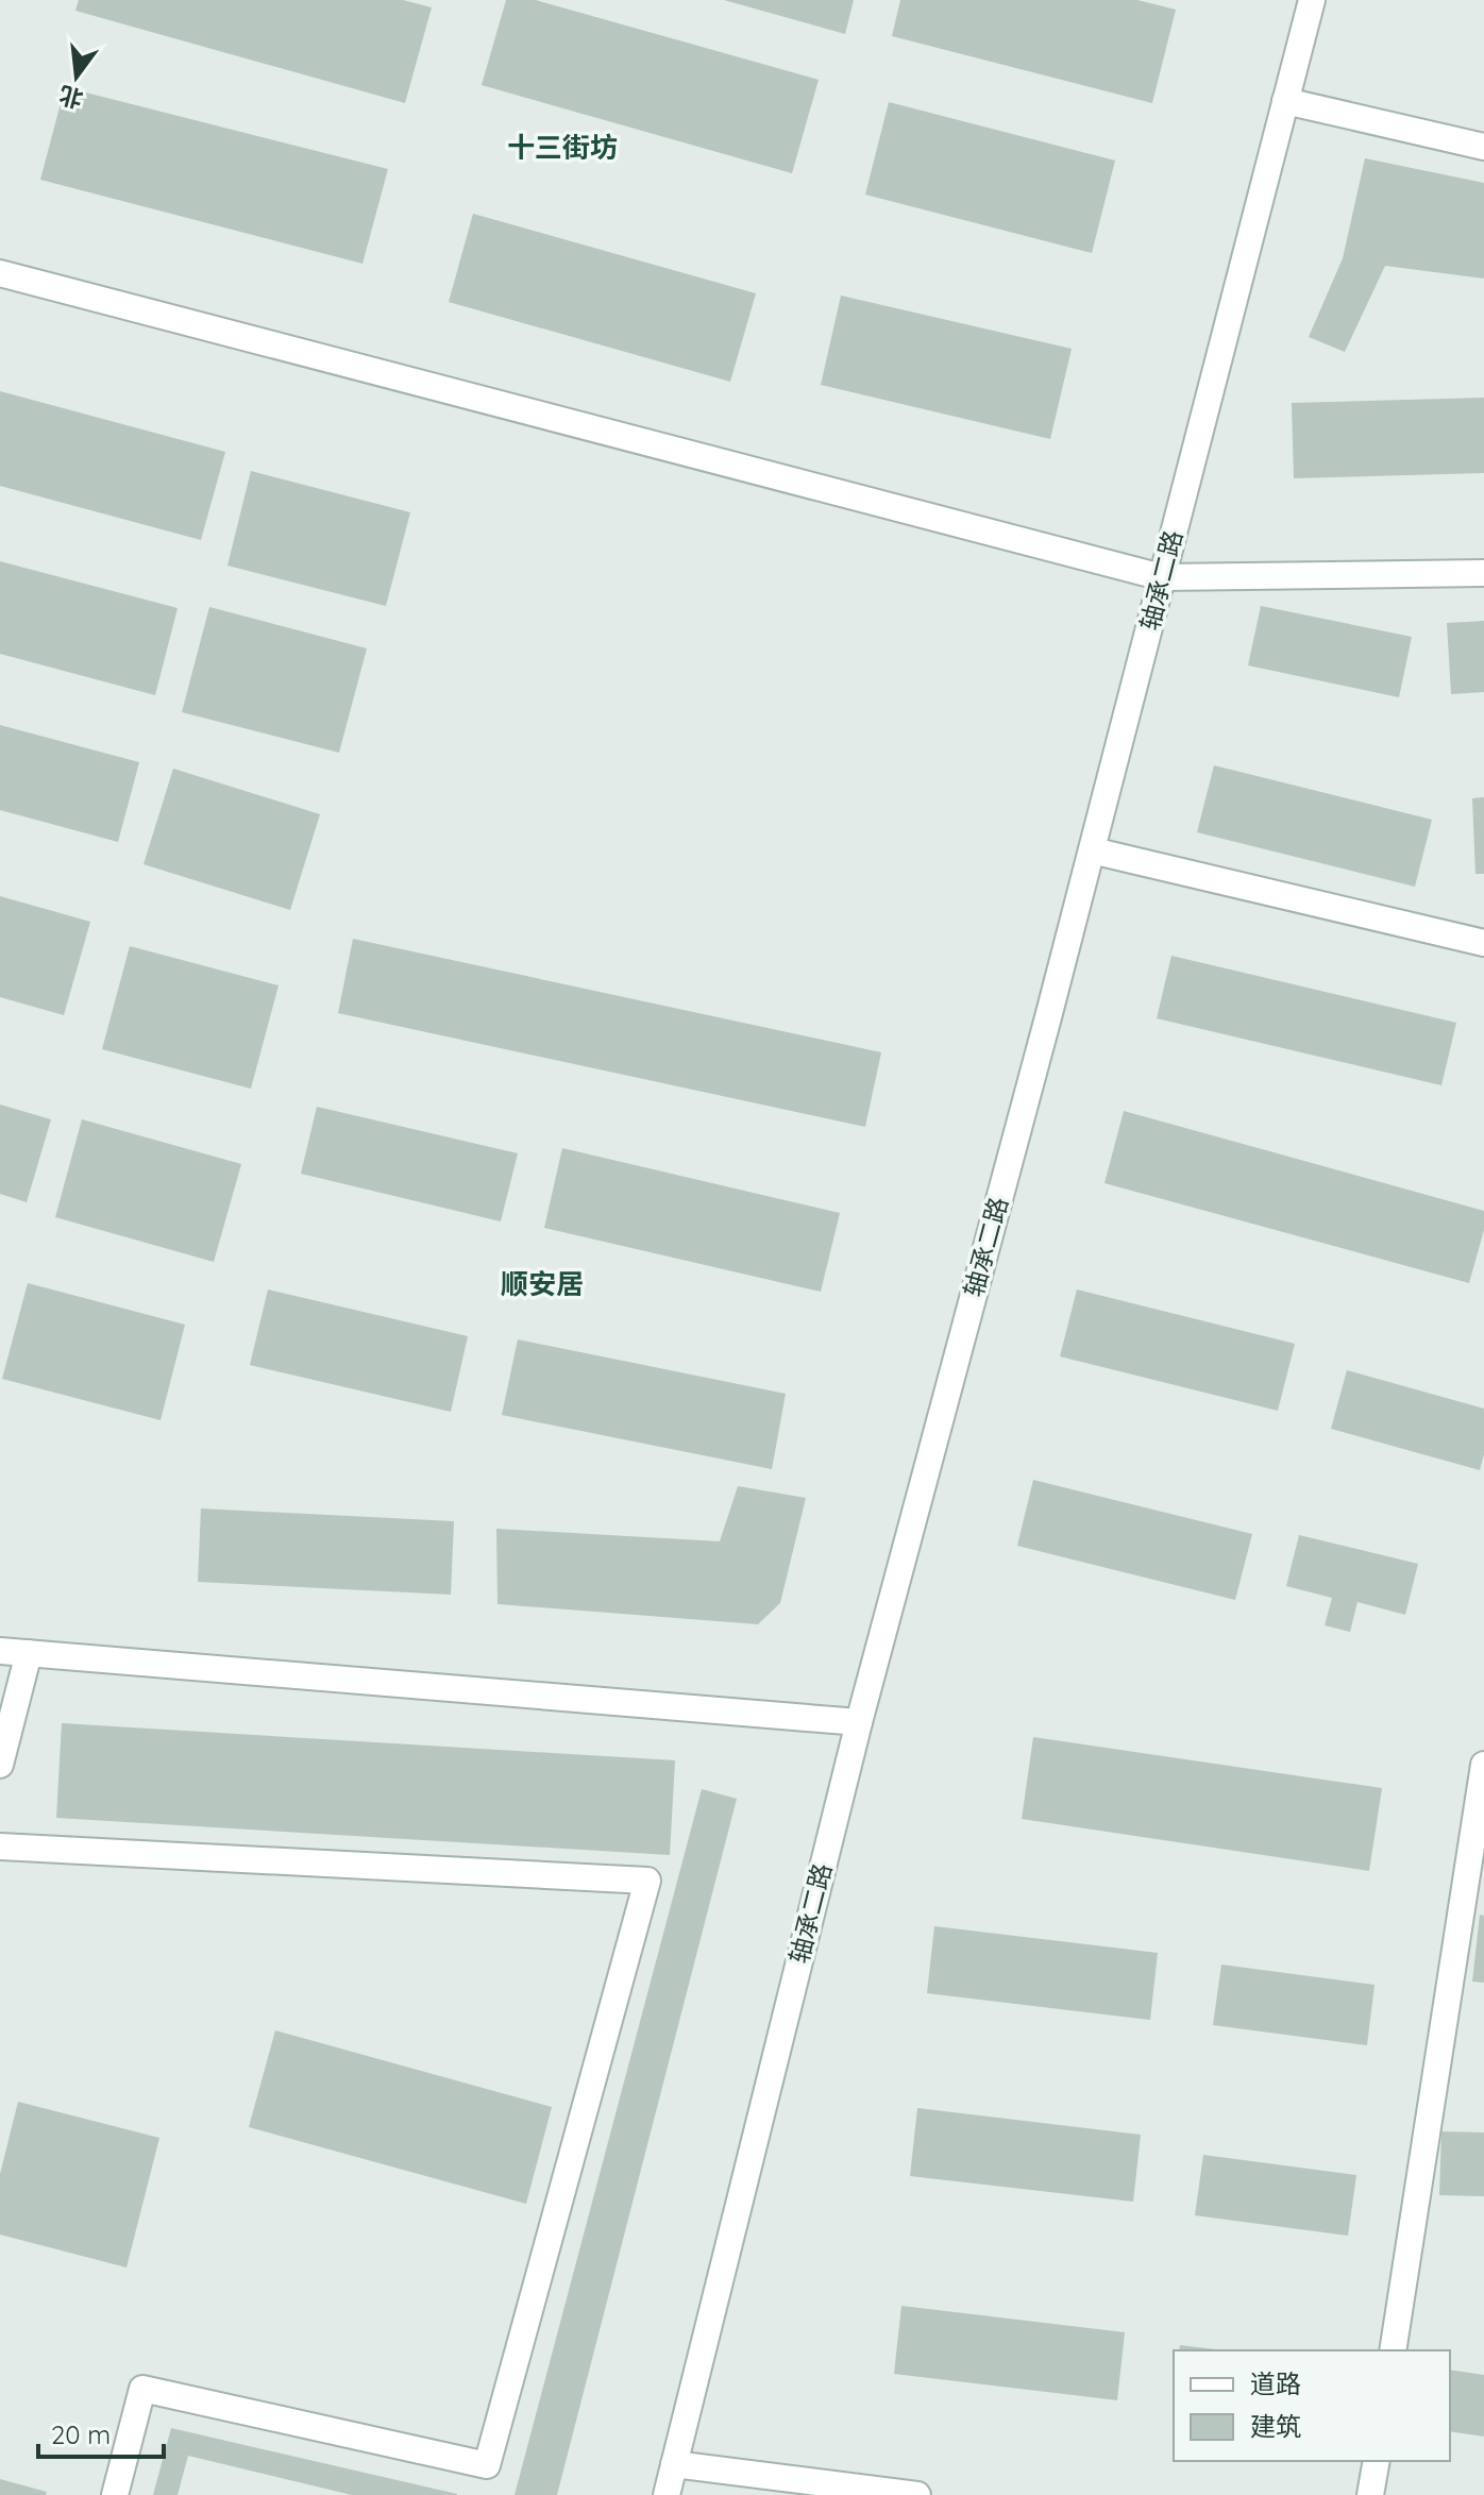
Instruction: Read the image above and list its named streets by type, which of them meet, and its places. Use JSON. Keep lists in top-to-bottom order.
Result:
{
  "streets": {
    "street": ["轴承二路"]
  },
  "districts": ["十三街坊", "顺安居"],
  "legend": ["道路", "建筑"],
  "scale_bar": "20 m",
  "north": "bottom"
}
